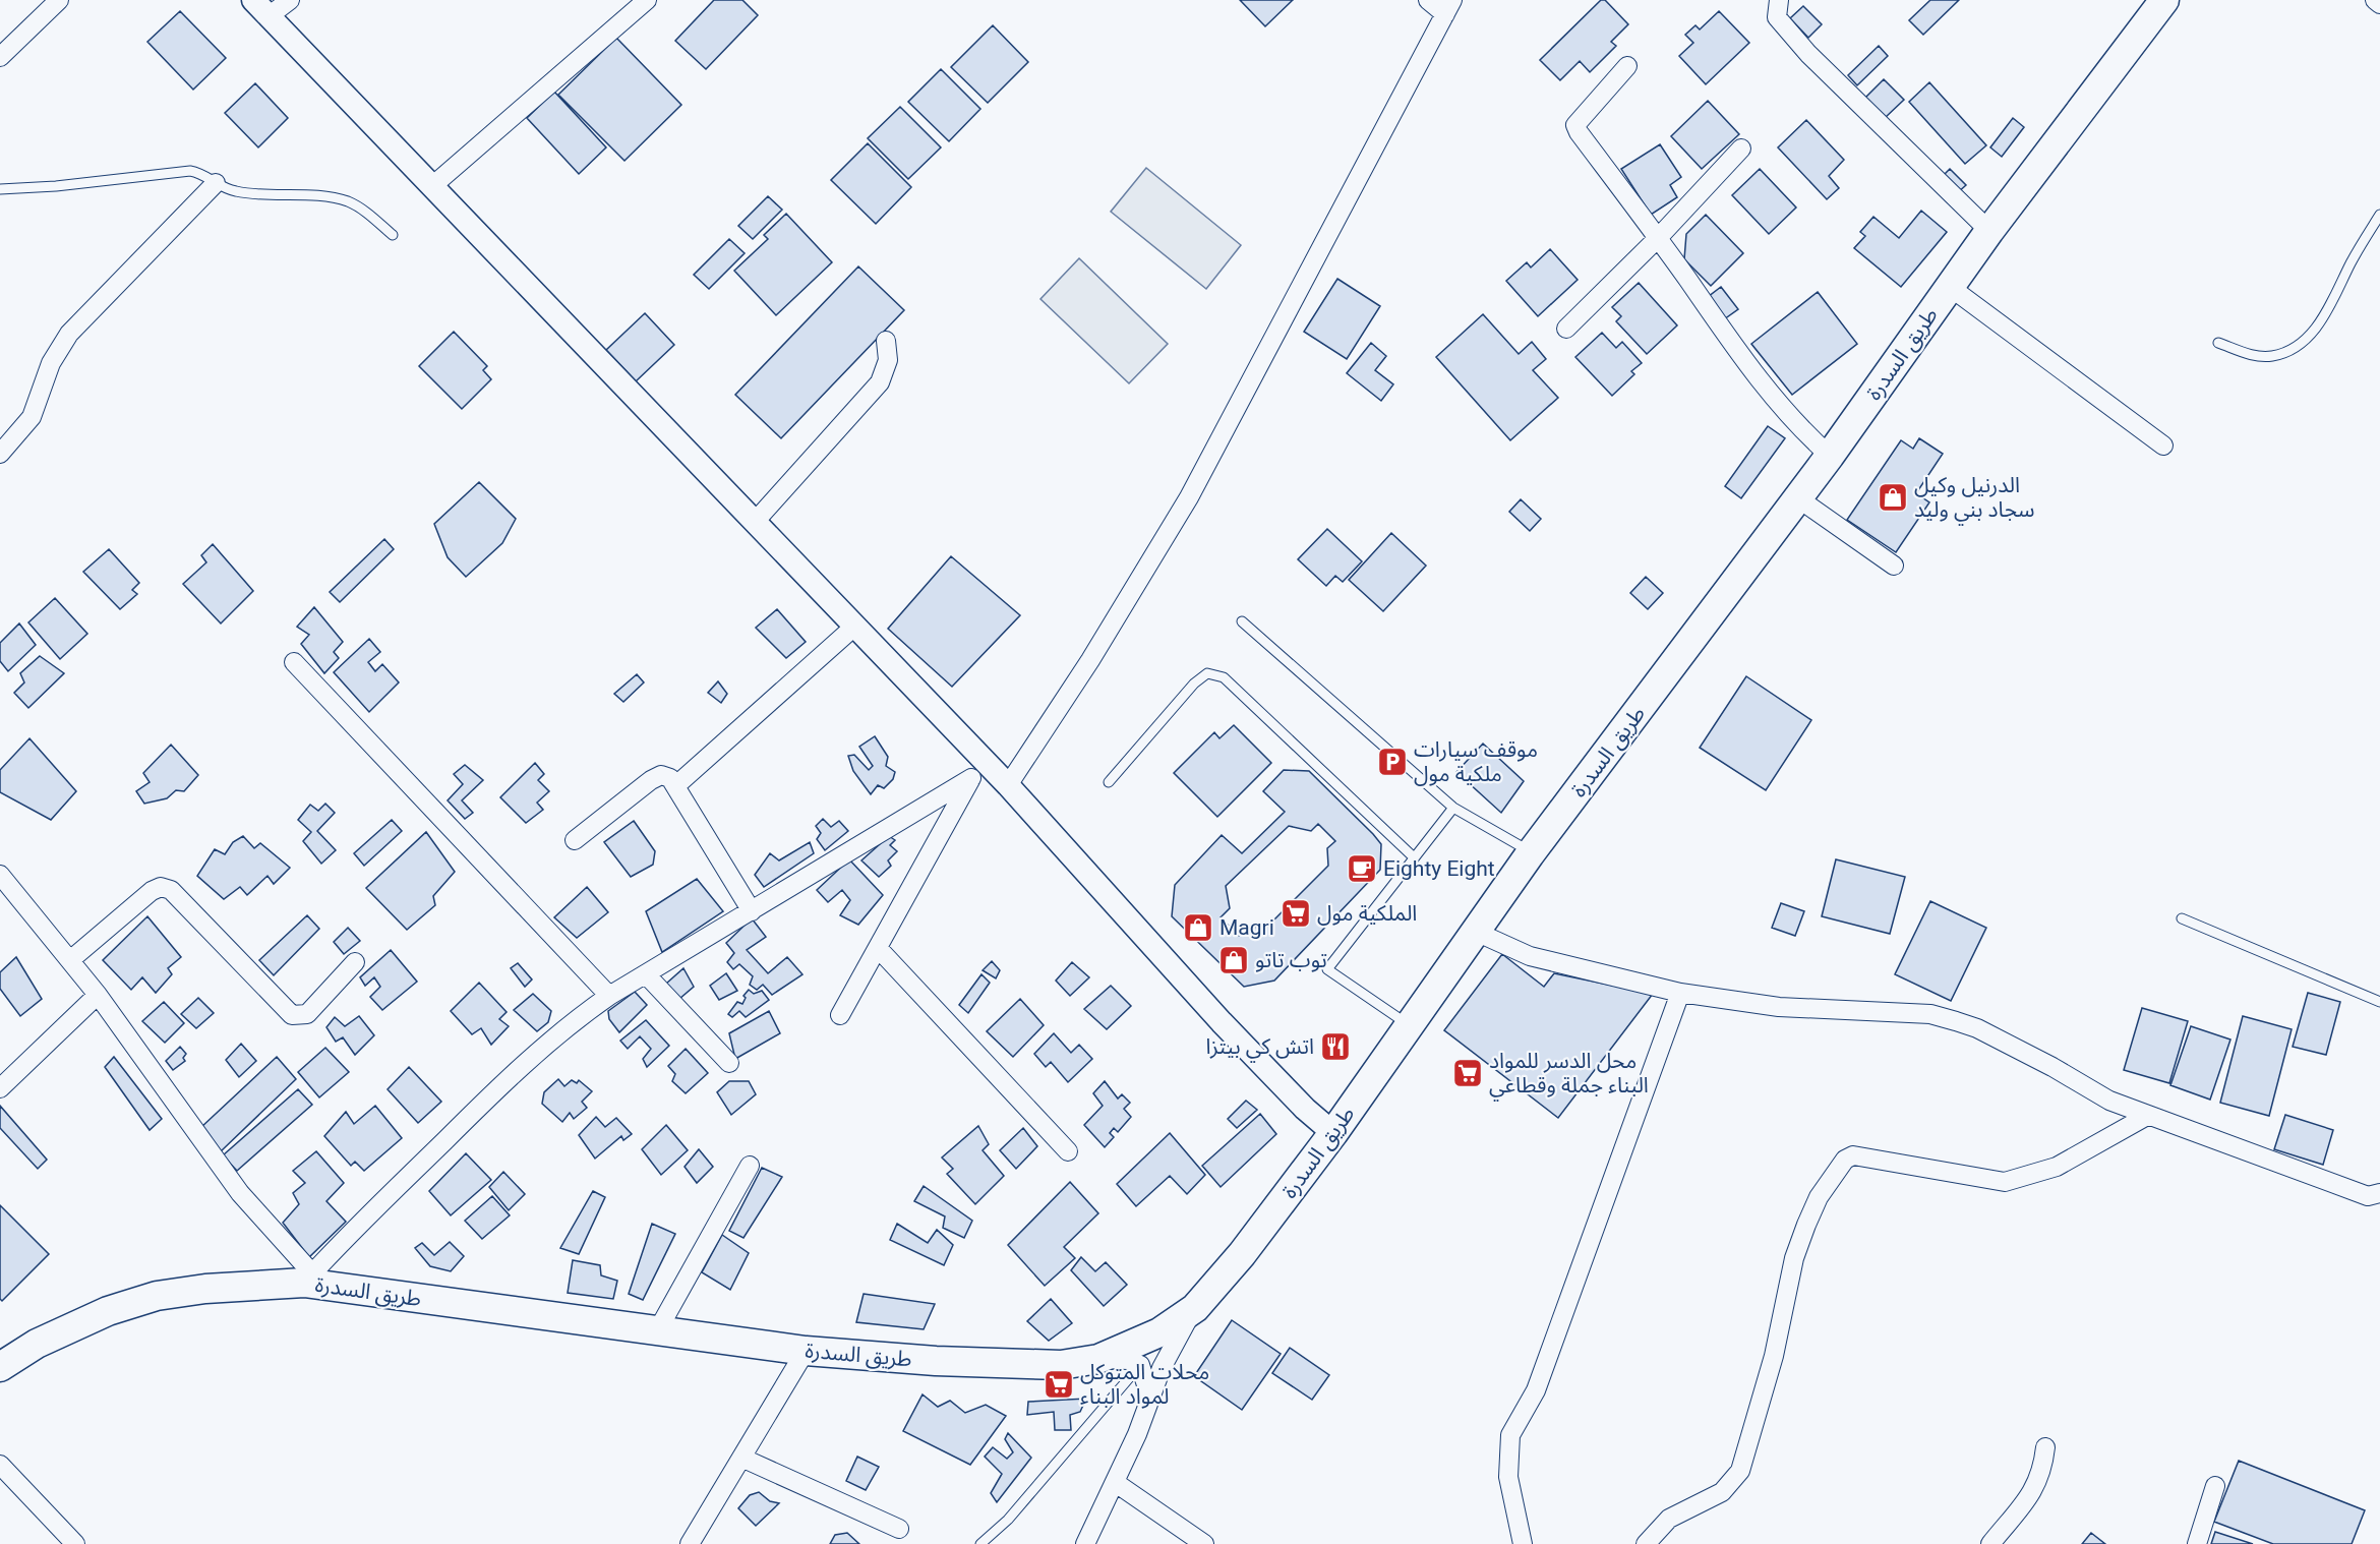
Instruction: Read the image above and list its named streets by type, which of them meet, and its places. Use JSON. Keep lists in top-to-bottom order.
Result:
{
  "streets": {
    "main road": ["طريق السدرة"]
  },
  "places": {
    "shop": ["الدرنيل وكيل سجاد بني وليد", "Magri", "توب تاتو"],
    "parking": ["موقف سيارات ملكية مول"],
    "cafe": ["Eighty Eight"],
    "supermarket": ["الملكية مول", "محل الدسر للمواد البناء جملة وقطاعي", "محلات المتوكل لمواد البناء"],
    "restaurant": ["اتش كي بيتزا"]
  }
}
